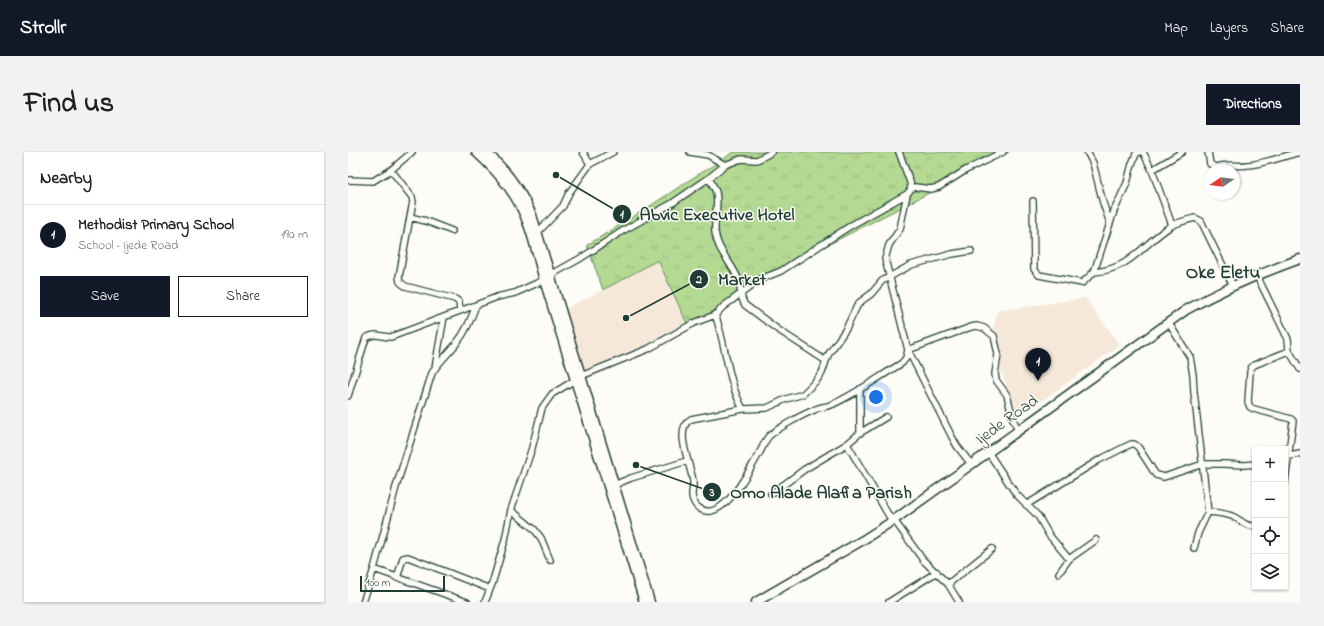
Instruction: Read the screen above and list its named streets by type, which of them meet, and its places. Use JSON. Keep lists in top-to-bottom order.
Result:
{
  "streets": {
    "main road": ["Ijede Road"]
  },
  "districts": ["Oke Eletu"],
  "places": ["Abvic Executive Hotel", "Market", "Omo Alade Alafia Parish"],
  "scale_bar": "100 m",
  "north": "left",
  "page": {
    "header": "Strollr",
    "nav": ["Map", "Layers", "Share"],
    "title": "Find us",
    "buttons": [
      "Directions",
      ["Save", "Share"]
    ],
    "heading": "Nearby",
    "list": [
      {
        "mark": "1",
        "name": "Methodist Primary School",
        "note": "School · Ijede Road",
        "value": "190 m"
      }
    ],
    "pins": "1",
    "map_buttons": ["+", "−"],
    "scale": "100 m"
  }
}
